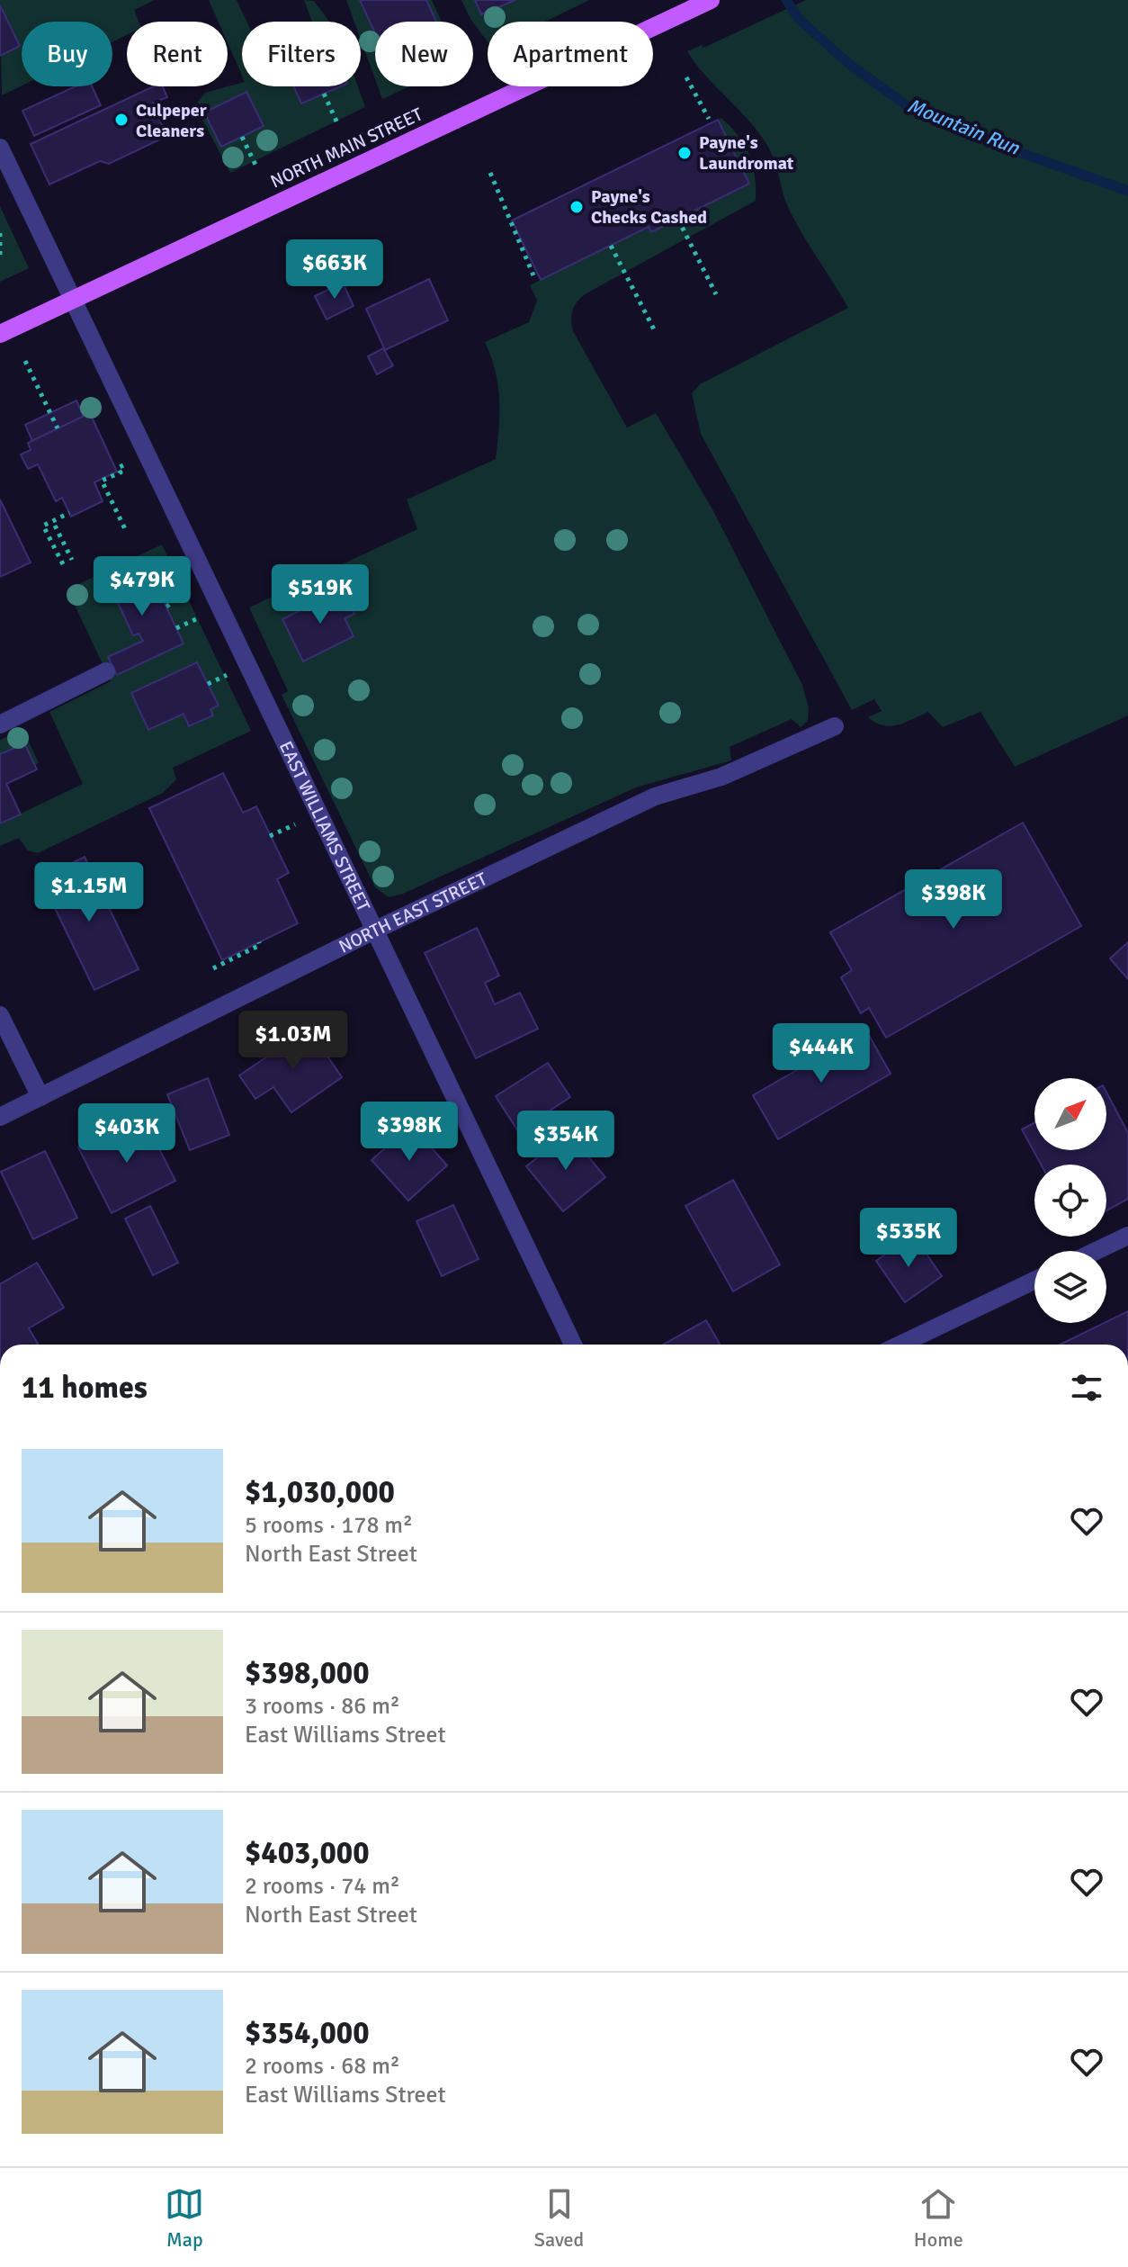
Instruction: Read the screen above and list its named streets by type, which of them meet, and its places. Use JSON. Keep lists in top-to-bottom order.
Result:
{
  "streets": {
    "main road": ["NORTH MAIN STREET"],
    "street": ["EAST WILLIAMS STREET", "NORTH EAST STREET"]
  },
  "crossings": [
    ["NORTH MAIN STREET", "EAST WILLIAMS STREET"],
    ["EAST WILLIAMS STREET", "NORTH EAST STREET"]
  ],
  "water": ["Mountain Run"],
  "places": ["Culpeper Cleaners", "Payne's Laundromat", "Payne's Checks Cashed"],
  "north": "top right",
  "page": {
    "chip": [
      "Buy",
      "Rent",
      "Filters",
      "New",
      "Apartment"
    ],
    "price": [
      "$663K",
      "$479K",
      "$519K",
      "$1.15M",
      "$398K",
      "$1.03M",
      "$444K",
      "$398K",
      "$403K",
      "$354K",
      "$535K"
    ],
    "heading": "11 homes",
    "list": [
      {
        "name": "$1,030,000",
        "note": "5 rooms · 178 m² · North East Street"
      },
      {
        "name": "$398,000",
        "note": "3 rooms · 86 m² · East Williams Street"
      },
      {
        "name": "$403,000",
        "note": "2 rooms · 74 m² · North East Street"
      },
      {
        "name": "$354,000",
        "note": "2 rooms · 68 m² · East Williams Street"
      }
    ],
    "tabs": ["Map", "Saved", "Home"]
  }
}
